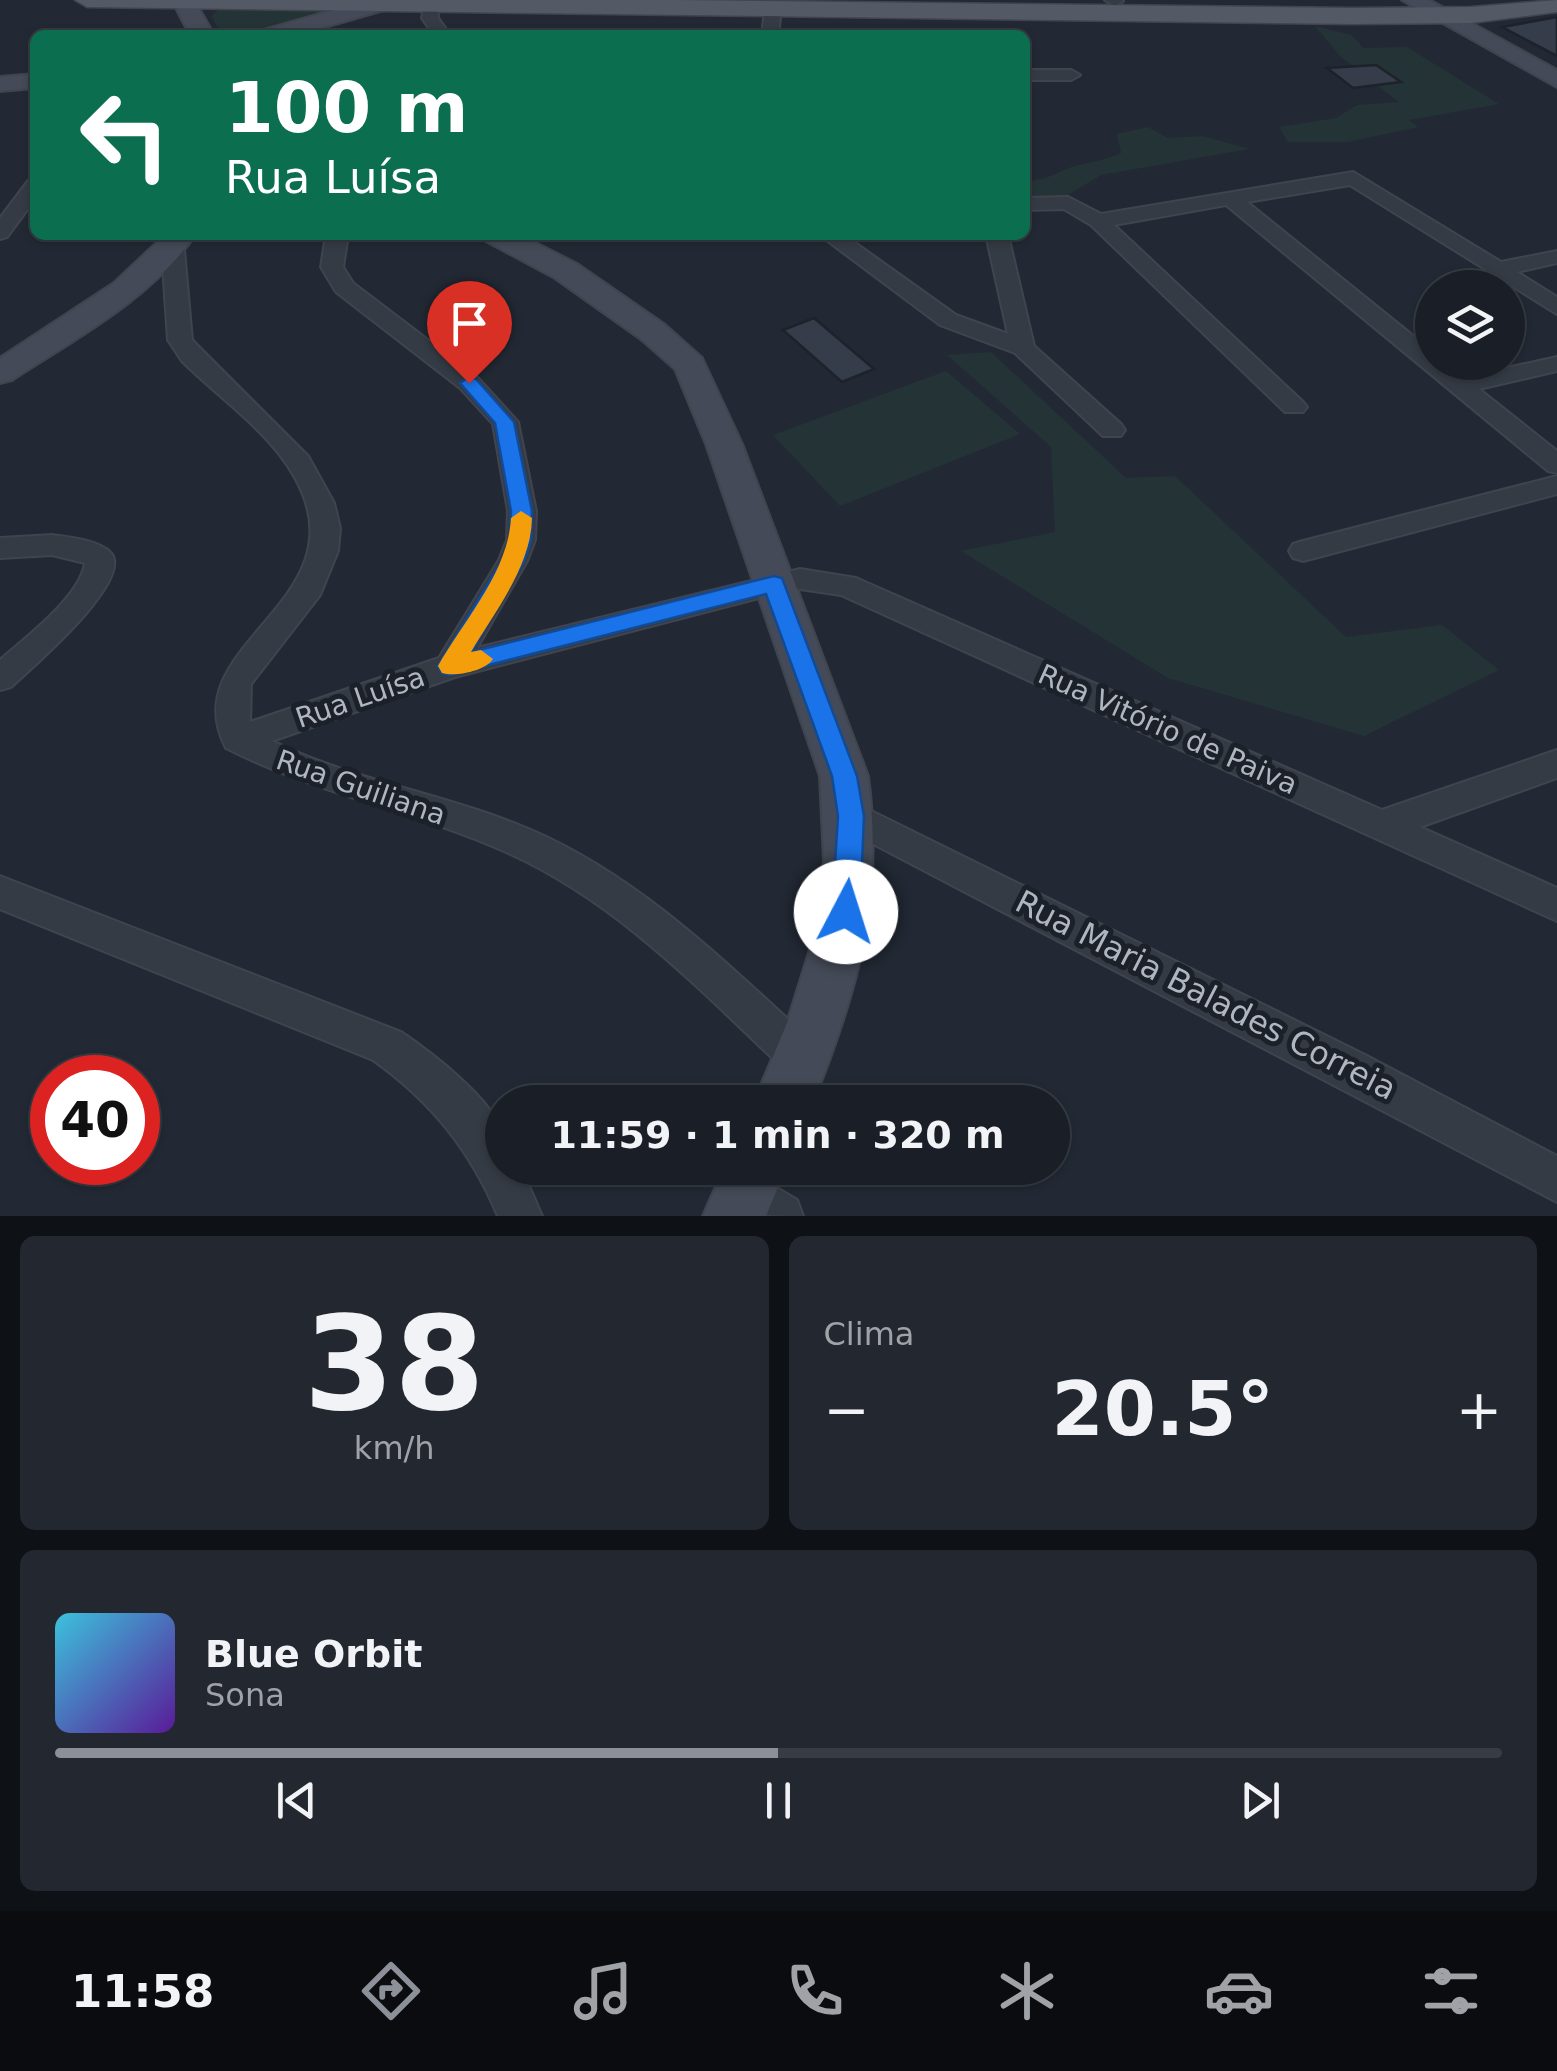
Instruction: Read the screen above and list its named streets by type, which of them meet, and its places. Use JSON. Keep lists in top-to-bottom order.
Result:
{
  "streets": {
    "street": [
      "Rua Luísa",
      "Rua Vitório de Paiva",
      "Rua Guiliana",
      "Rua Maria Balades Correia"
    ]
  },
  "crossings": [
    ["Rua Luísa", "Rua Vitório de Paiva"],
    ["Rua Luísa", "Rua Guiliana"]
  ],
  "page": {
    "turn": ["100 m", "Rua Luísa"],
    "limit": "40",
    "trip": "11:59 · 1 min · 320 m",
    "tile": [
      ["38", "km/h"],
      "Clima"
    ],
    "heat": ["−", "20.5°", "+"],
    "song": ["Blue Orbit", "Sona"],
    "tabs": "11:58"
  }
}
